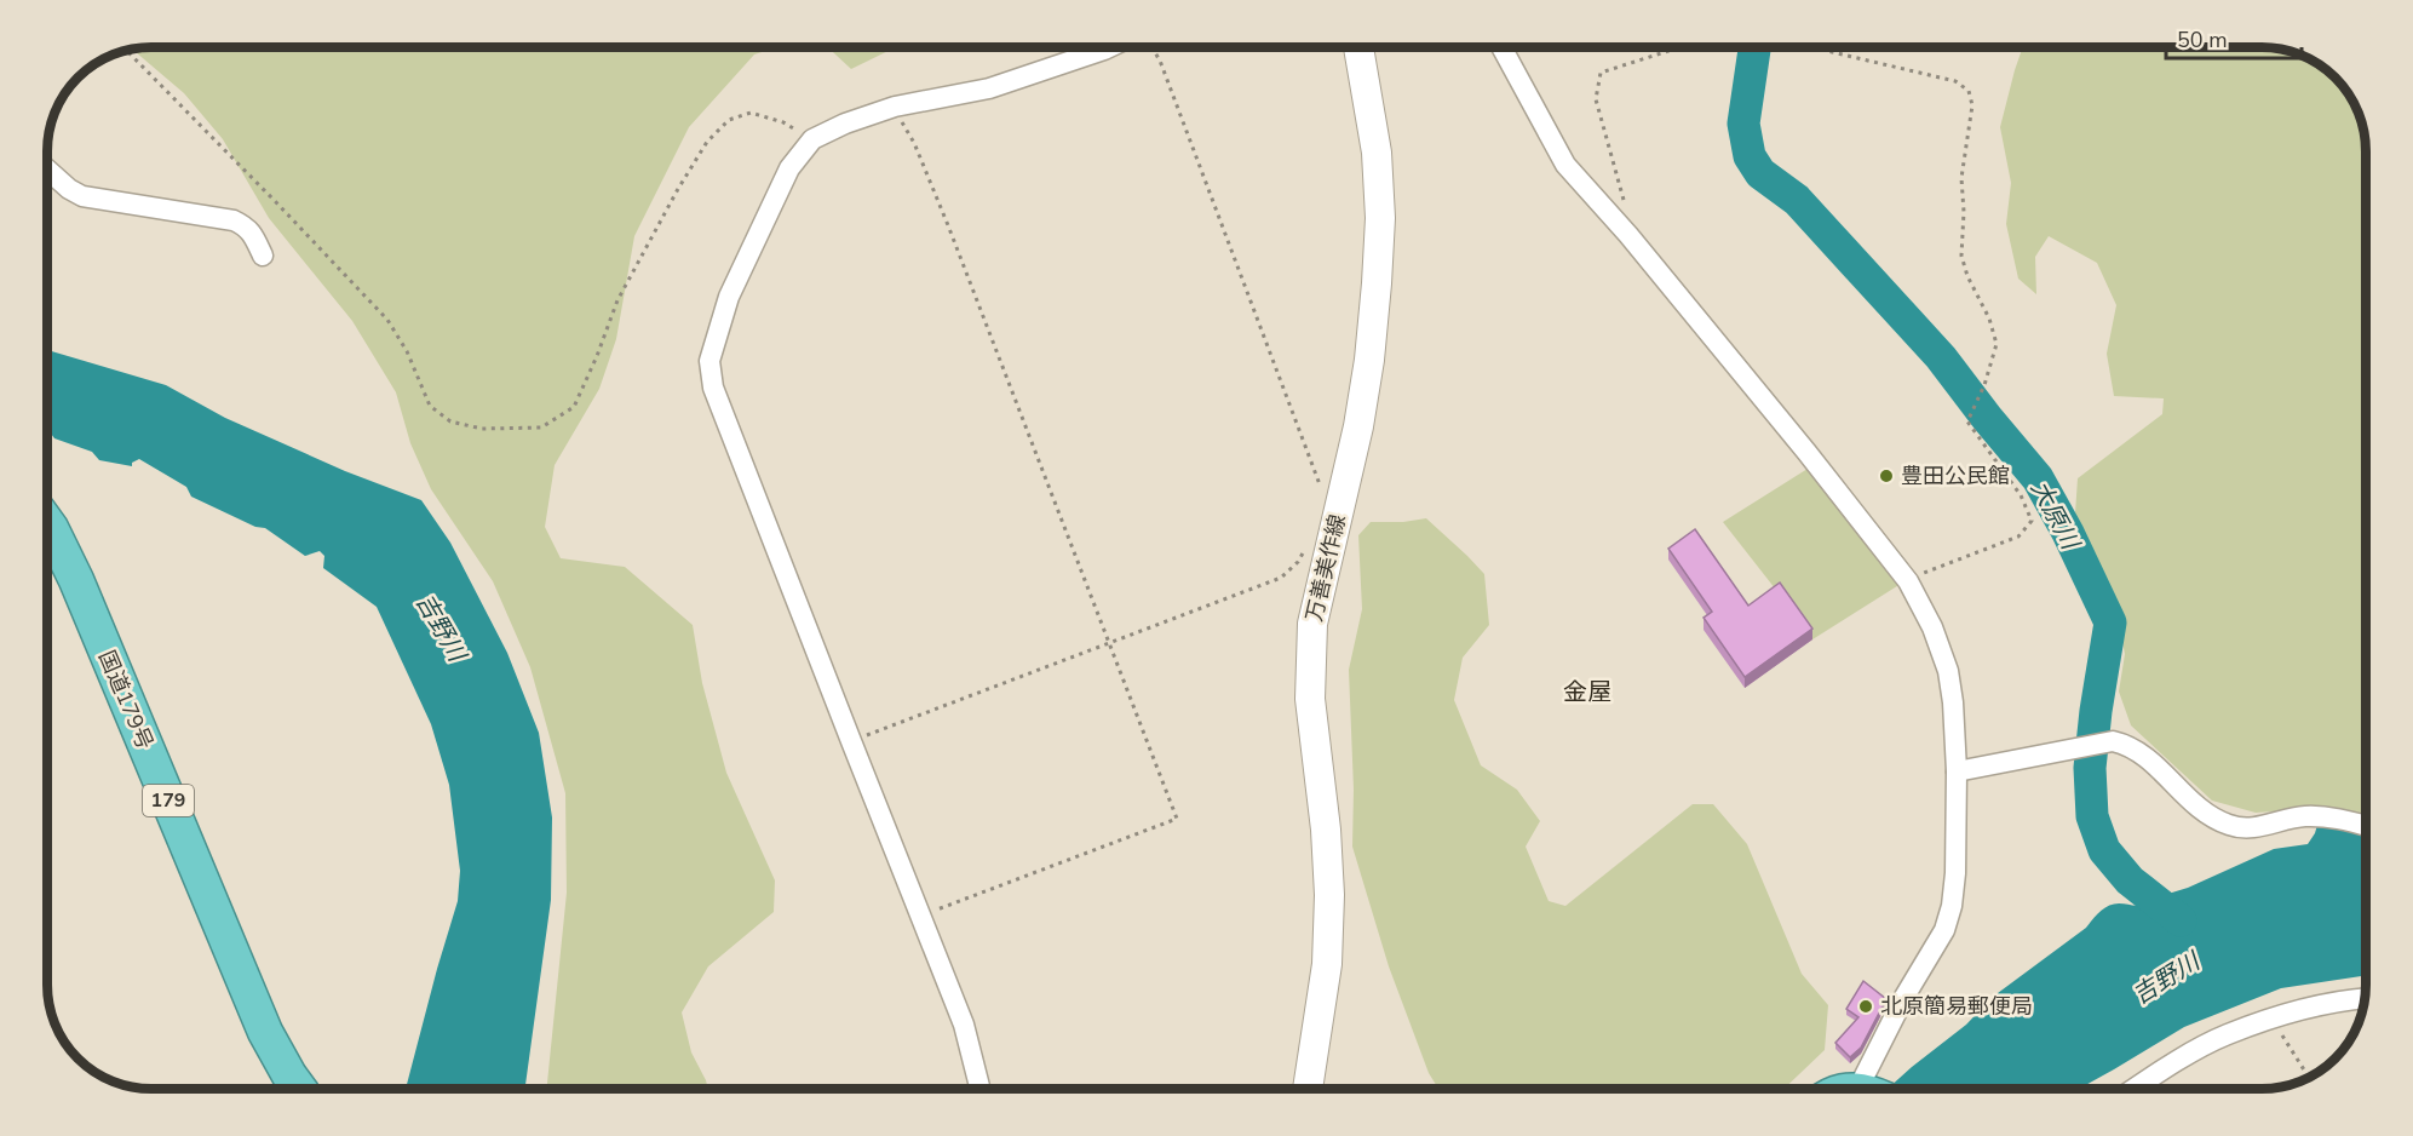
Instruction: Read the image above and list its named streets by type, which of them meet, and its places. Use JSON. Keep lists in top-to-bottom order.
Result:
{
  "streets": {
    "highway": ["国道179号", "179"],
    "main road": ["万善美作線"]
  },
  "districts": ["金屋"],
  "water": ["大原川", "吉野川"],
  "places": ["豊田公民館", "北原簡易郵便局"],
  "scale_bar": "50 m"
}
